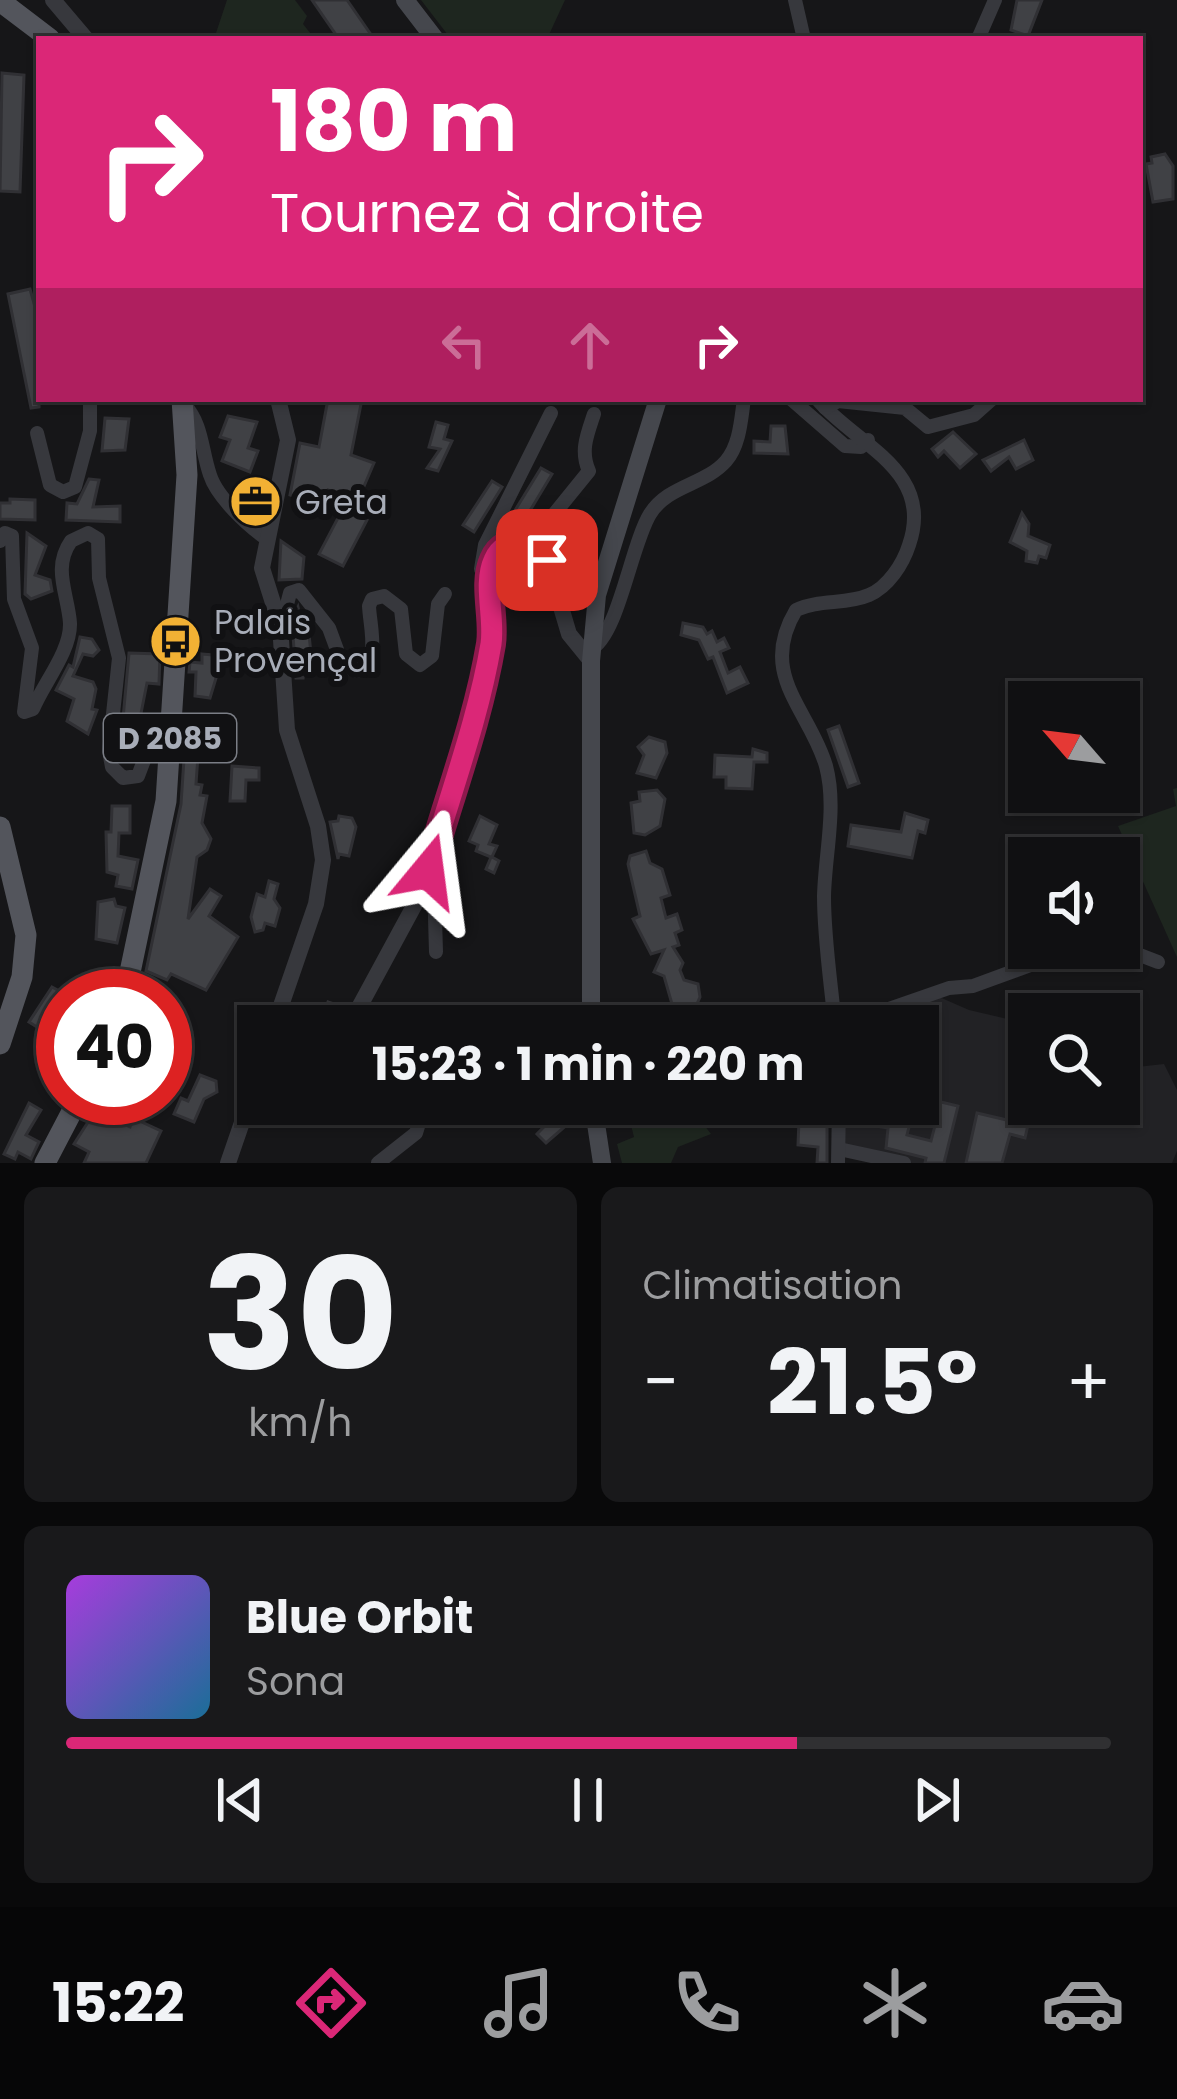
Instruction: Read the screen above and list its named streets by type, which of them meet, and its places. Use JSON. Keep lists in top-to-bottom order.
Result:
{
  "streets": {
    "main road": ["D 2085"]
  },
  "places": {
    "office": ["Greta"],
    "bus stop": ["Palais Provençal"]
  },
  "north": "top left",
  "page": {
    "turn": ["180 m", "Tournez à droite"],
    "limit": "40",
    "trip": "15:23 · 1 min · 220 m",
    "tile": [
      ["30", "km/h"],
      "Climatisation"
    ],
    "heat": ["−", "21.5°", "+"],
    "song": ["Blue Orbit", "Sona"],
    "tabs": "15:22"
  }
}
